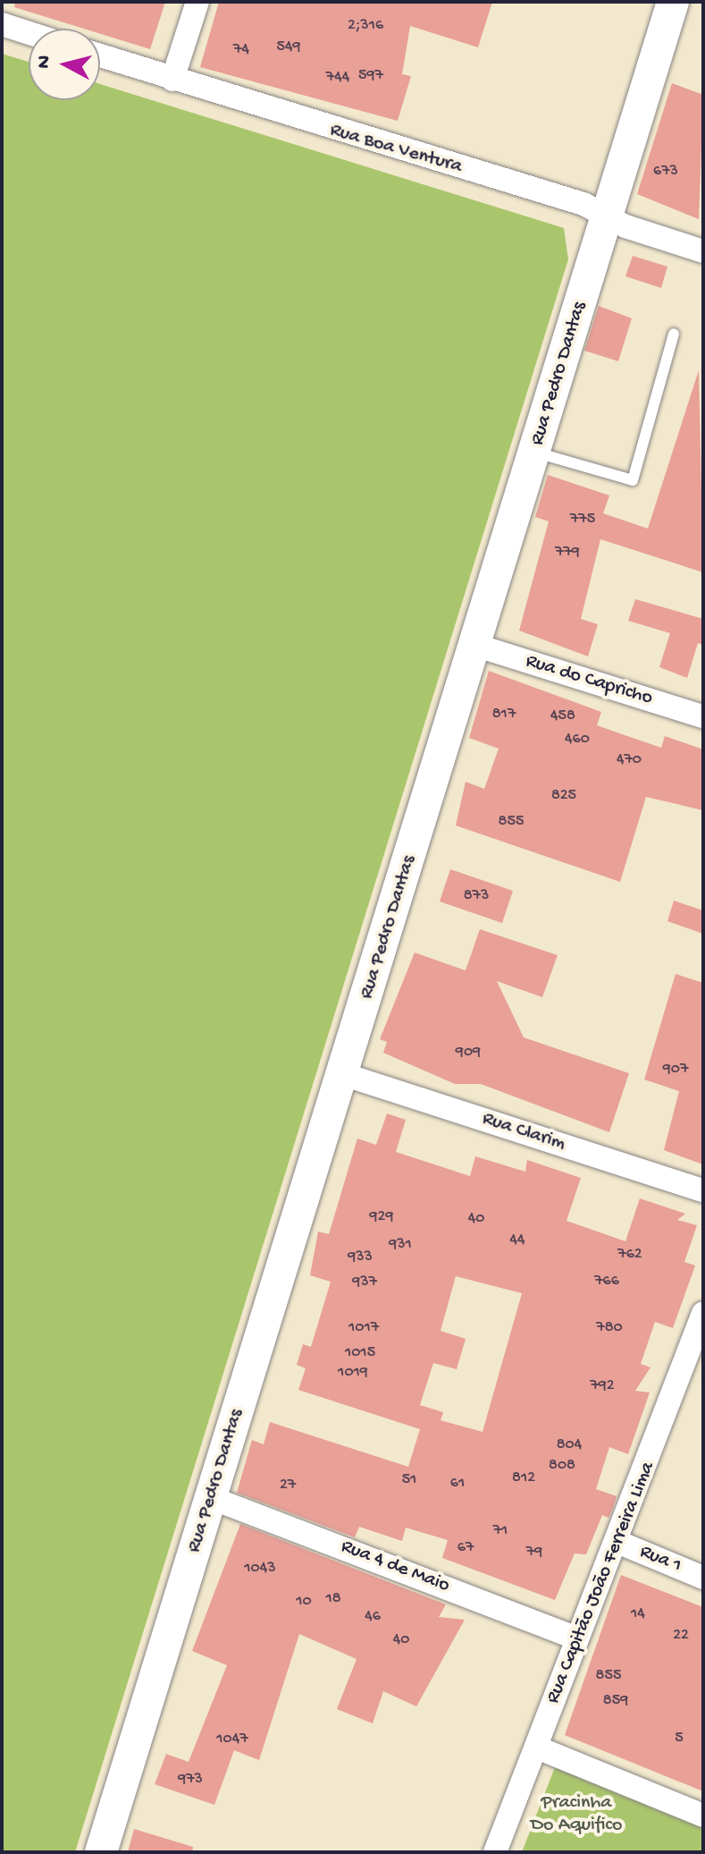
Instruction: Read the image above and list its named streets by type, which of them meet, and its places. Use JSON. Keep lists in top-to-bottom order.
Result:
{
  "streets": {
    "main road": ["Rua Pedro Dantas"],
    "street": [
      "Rua Boa Ventura",
      "Rua do Capricho",
      "Rua Clarim",
      "Rua 1",
      "Rua 4 de Maio",
      "Rua Capitão João Ferreira Lima"
    ]
  },
  "crossings": [
    ["Rua Boa Ventura", "Rua Pedro Dantas"],
    ["Rua Pedro Dantas", "Rua do Capricho"],
    ["Rua Pedro Dantas", "Rua Clarim"],
    ["Rua Pedro Dantas", "Rua 4 de Maio"],
    ["Rua 1", "Rua Capitão João Ferreira Lima"],
    ["Rua 4 de Maio", "Rua Capitão João Ferreira Lima"]
  ],
  "parks": ["Pracinha Do Aquifico"],
  "house_numbers": [
    "2;316",
    "549",
    "74",
    "597",
    "744",
    "673",
    "775",
    "779",
    "817",
    "458",
    "460",
    "470",
    "825",
    "855",
    "873",
    "909",
    "907",
    "929",
    "40",
    "44",
    "931",
    "762",
    "933",
    "766",
    "937",
    "1017",
    "780",
    "1015",
    "1019",
    "792",
    "804",
    "808",
    "812",
    "51",
    "61",
    "27",
    "71",
    "67",
    "79",
    "1043",
    "18",
    "10",
    "14",
    "46",
    "22",
    "40",
    "855",
    "859",
    "5",
    "1047",
    "973"
  ],
  "north": "left"
}
